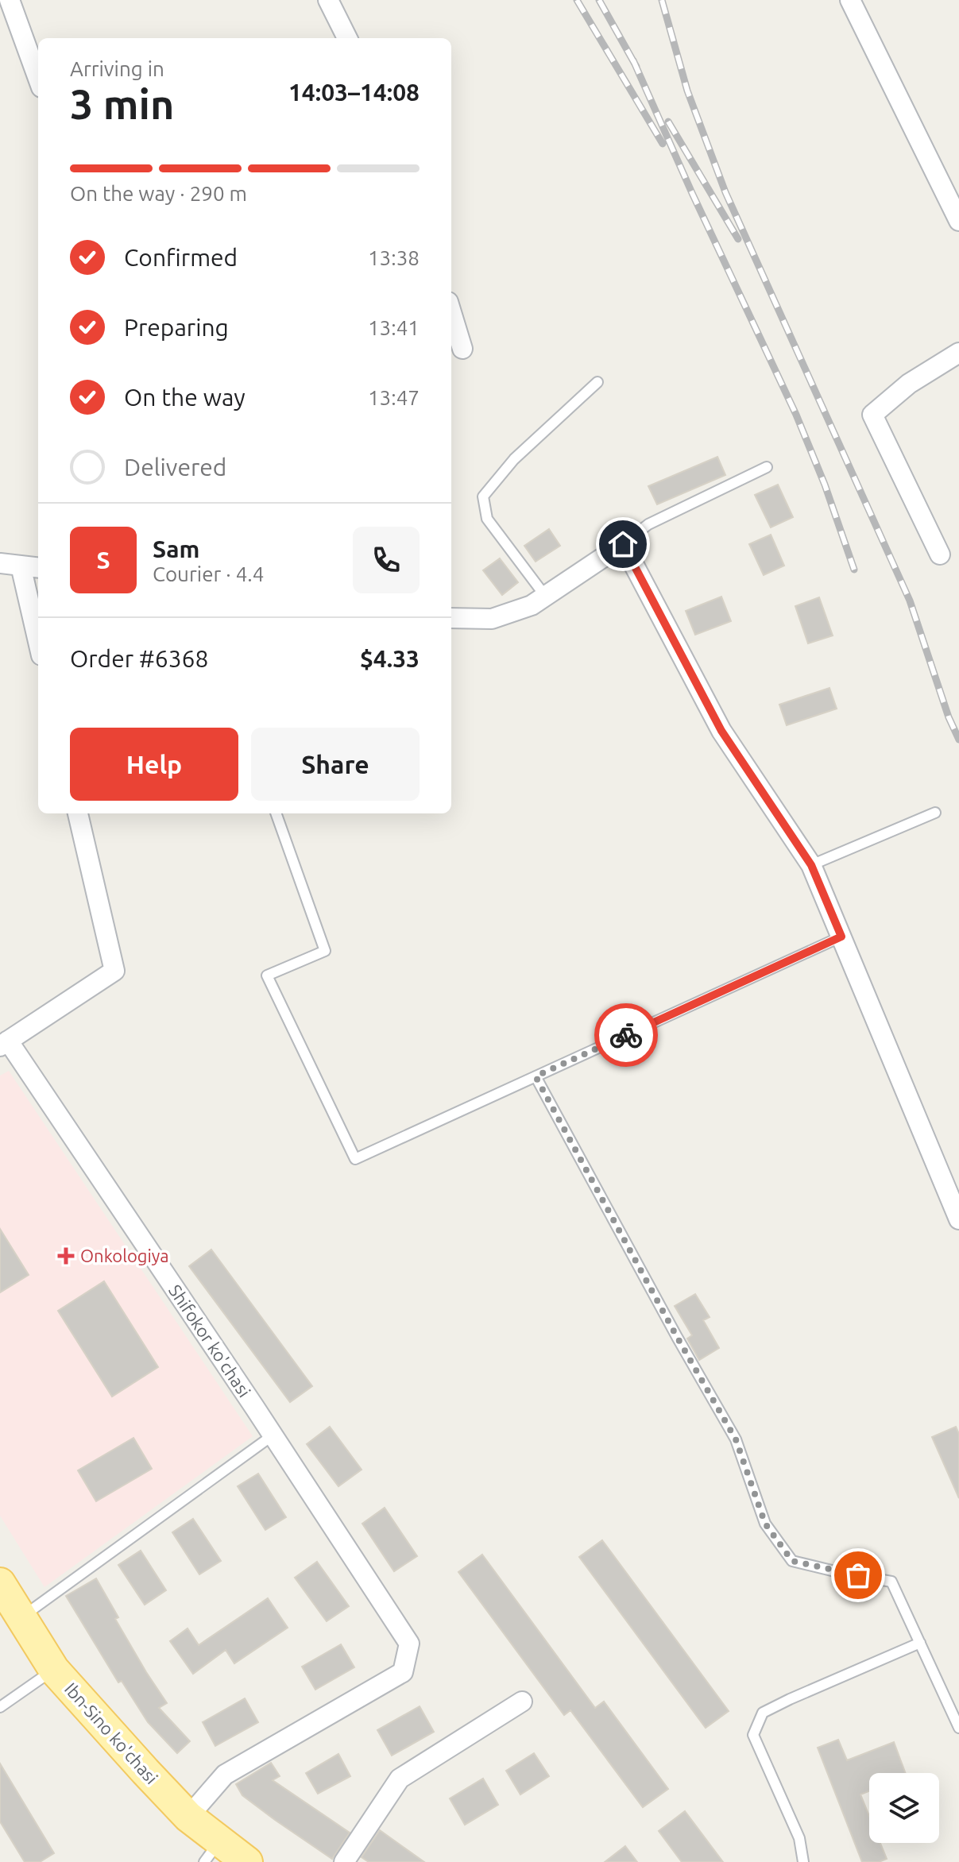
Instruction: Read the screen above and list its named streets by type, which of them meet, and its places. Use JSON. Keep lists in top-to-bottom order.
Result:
{
  "streets": {
    "main road": ["Ibn-Sino ko'chasi"],
    "street": ["Shifokor ko'chasi"]
  },
  "crossings": [
    ["Shifokor ko'chasi", "Ibn-Sino ko'chasi"]
  ],
  "places": {
    "health": ["Onkologiya"]
  },
  "page": {
    "heading": ["3 min", "Arriving in", "14:03–14:08"],
    "panel": [
      "Sam",
      "Courier · 4.4",
      "Order #6368",
      "$4.33"
    ],
    "bar": "On the way · 290 m",
    "list": [
      ["Confirmed", "13:38"],
      ["Preparing", "13:41"],
      ["On the way", "13:47"],
      "Delivered"
    ],
    "round": "S",
    "buttons": ["Help", "Share"]
  }
}
